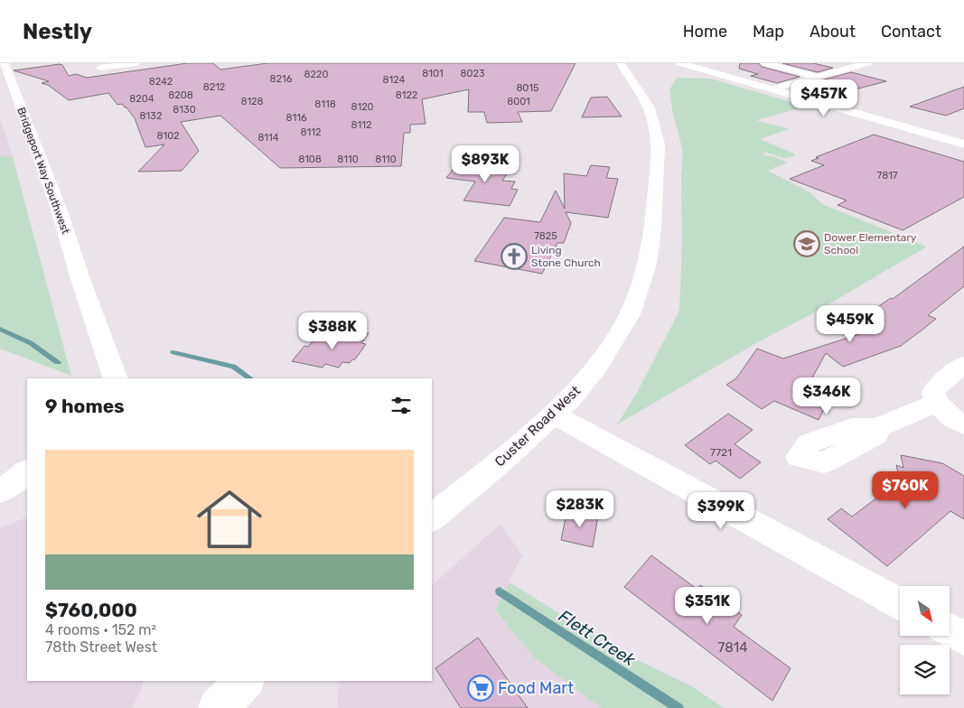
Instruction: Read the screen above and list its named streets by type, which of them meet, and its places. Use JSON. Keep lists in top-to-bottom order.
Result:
{
  "streets": {
    "main road": ["Bridgeport Way Southwest", "Custer Road West"]
  },
  "water": ["Flett Creek"],
  "places": {
    "school or university": ["Dower Elementary School"],
    "church": ["Living Stone Church"],
    "supermarket": ["Food Mart"]
  },
  "house_numbers": [
    "8101",
    "8023",
    "8220",
    "8216",
    "8124",
    "8242",
    "8212",
    "8015",
    "8208",
    "8122",
    "8204",
    "8128",
    "8001",
    "8118",
    "8120",
    "8130",
    "8132",
    "8116",
    "8112",
    "8112",
    "8102",
    "8114",
    "8108",
    "8110",
    "8110",
    "7817",
    "7825",
    "7721",
    "7814"
  ],
  "north": "bottom right",
  "page": {
    "header": "Nestly",
    "nav": [
      "Home",
      "Map",
      "About",
      "Contact"
    ],
    "price": [
      "$457K",
      "$893K",
      "$459K",
      "$388K",
      "$346K",
      "$760K",
      "$283K",
      "$399K",
      "$351K"
    ],
    "heading": "9 homes",
    "list": [
      {
        "name": "$760,000",
        "note": "4 rooms · 152 m² · 78th Street West"
      }
    ]
  }
}
